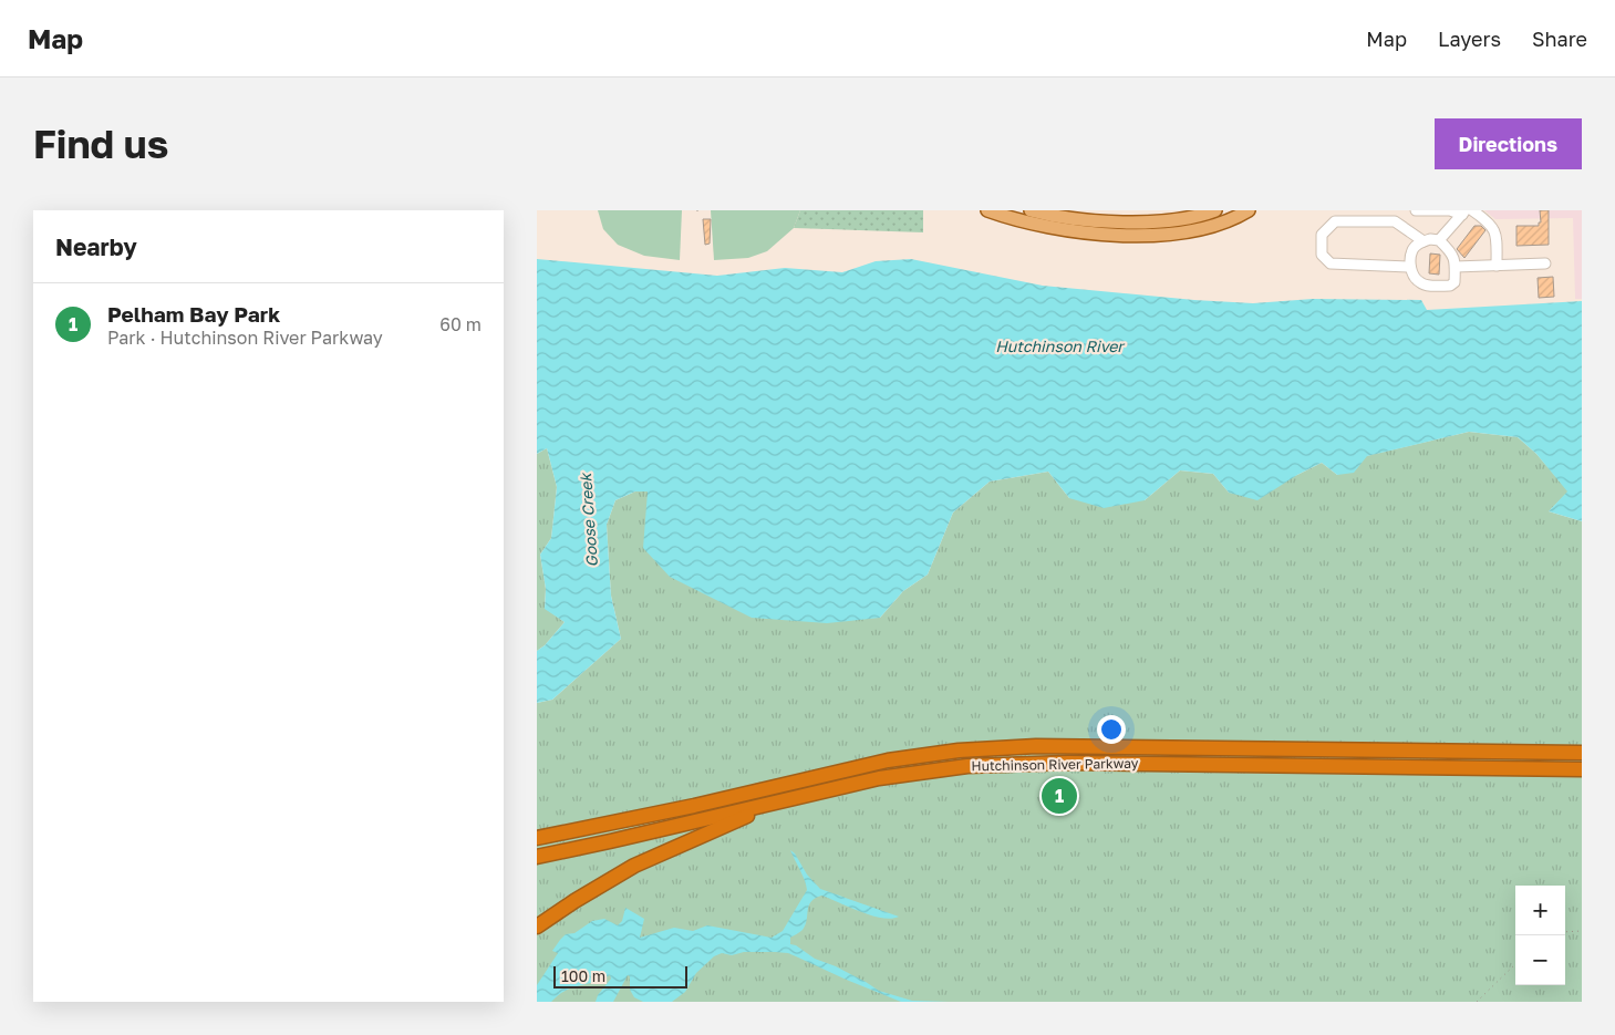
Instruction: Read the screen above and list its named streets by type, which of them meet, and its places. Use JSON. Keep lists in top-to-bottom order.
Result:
{
  "streets": {
    "highway": ["Hutchinson River Parkway"]
  },
  "water": ["Hutchinson River", "Goose Creek"],
  "scale_bar": "100 m",
  "page": {
    "header": "Map",
    "nav": ["Map", "Layers", "Share"],
    "buttons": "Directions",
    "title": "Find us",
    "heading": "Nearby",
    "list": [
      {
        "mark": "1",
        "name": "Pelham Bay Park",
        "note": "Park · Hutchinson River Parkway",
        "value": "60 m"
      }
    ],
    "pins": "1",
    "map_buttons": ["+", "−"],
    "scale": "100 m"
  }
}
